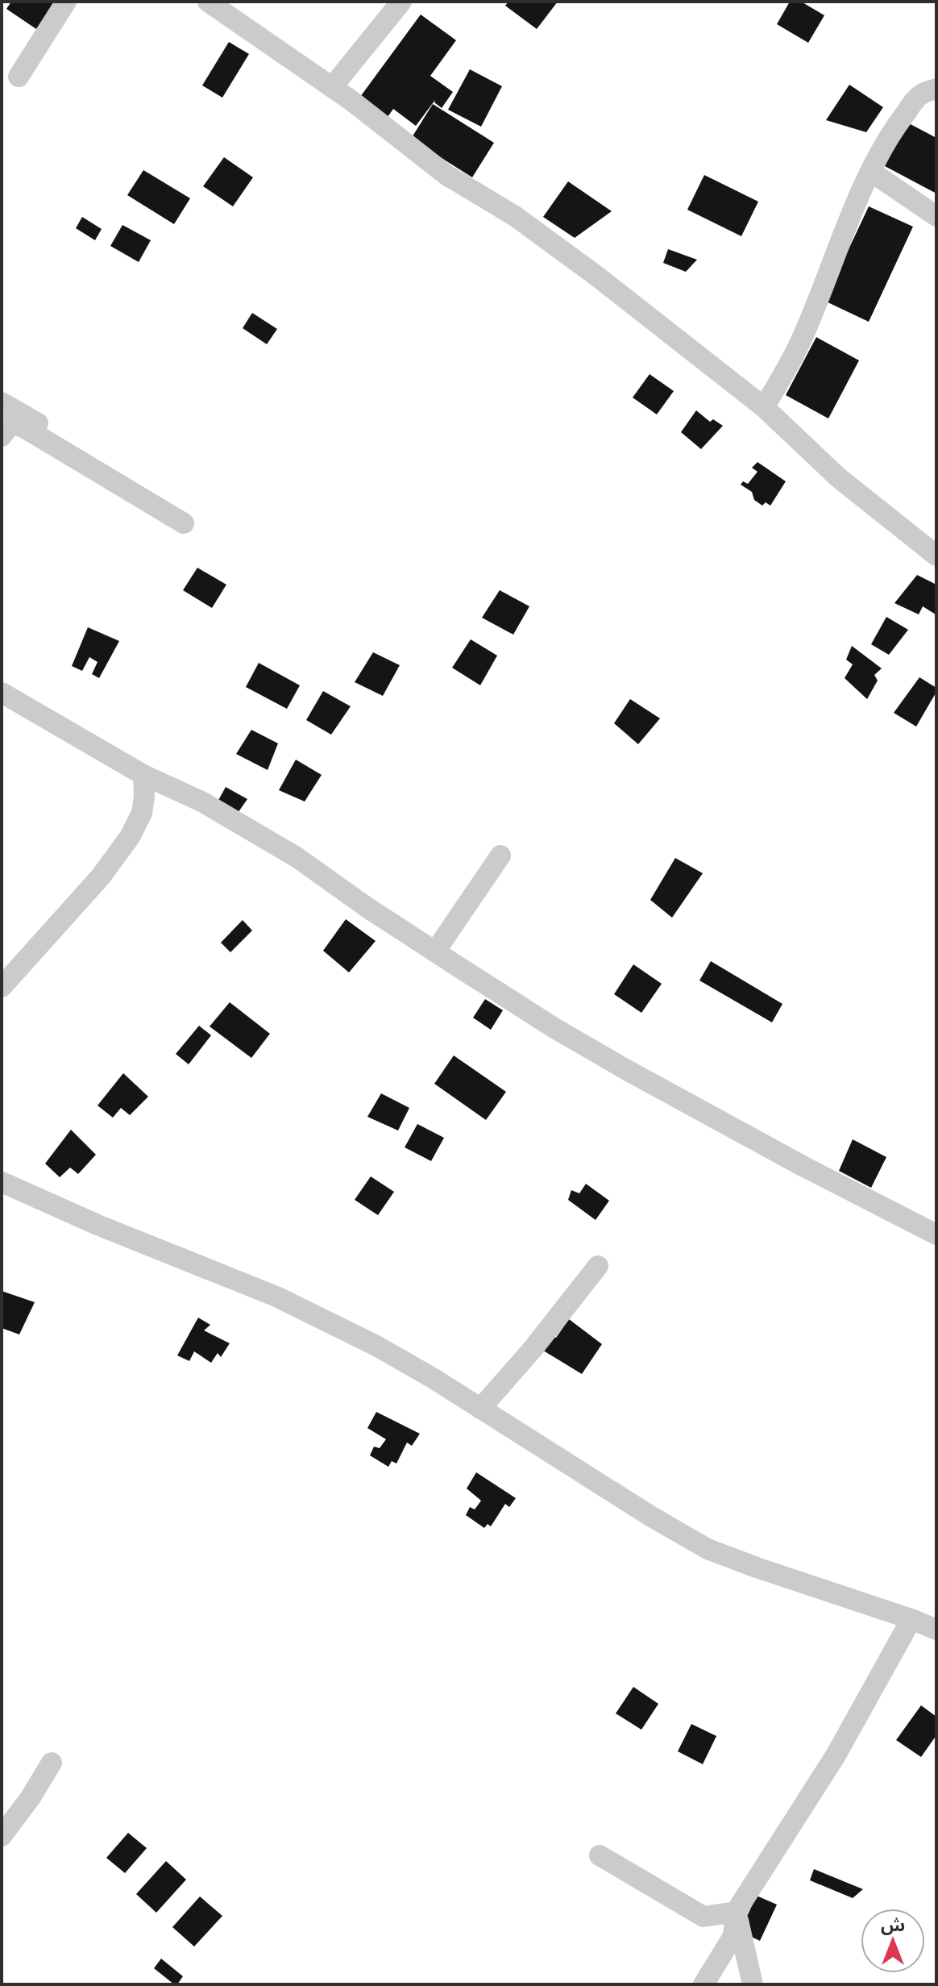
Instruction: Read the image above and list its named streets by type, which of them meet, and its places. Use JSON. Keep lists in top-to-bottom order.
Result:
{
  "north": "top"
}
